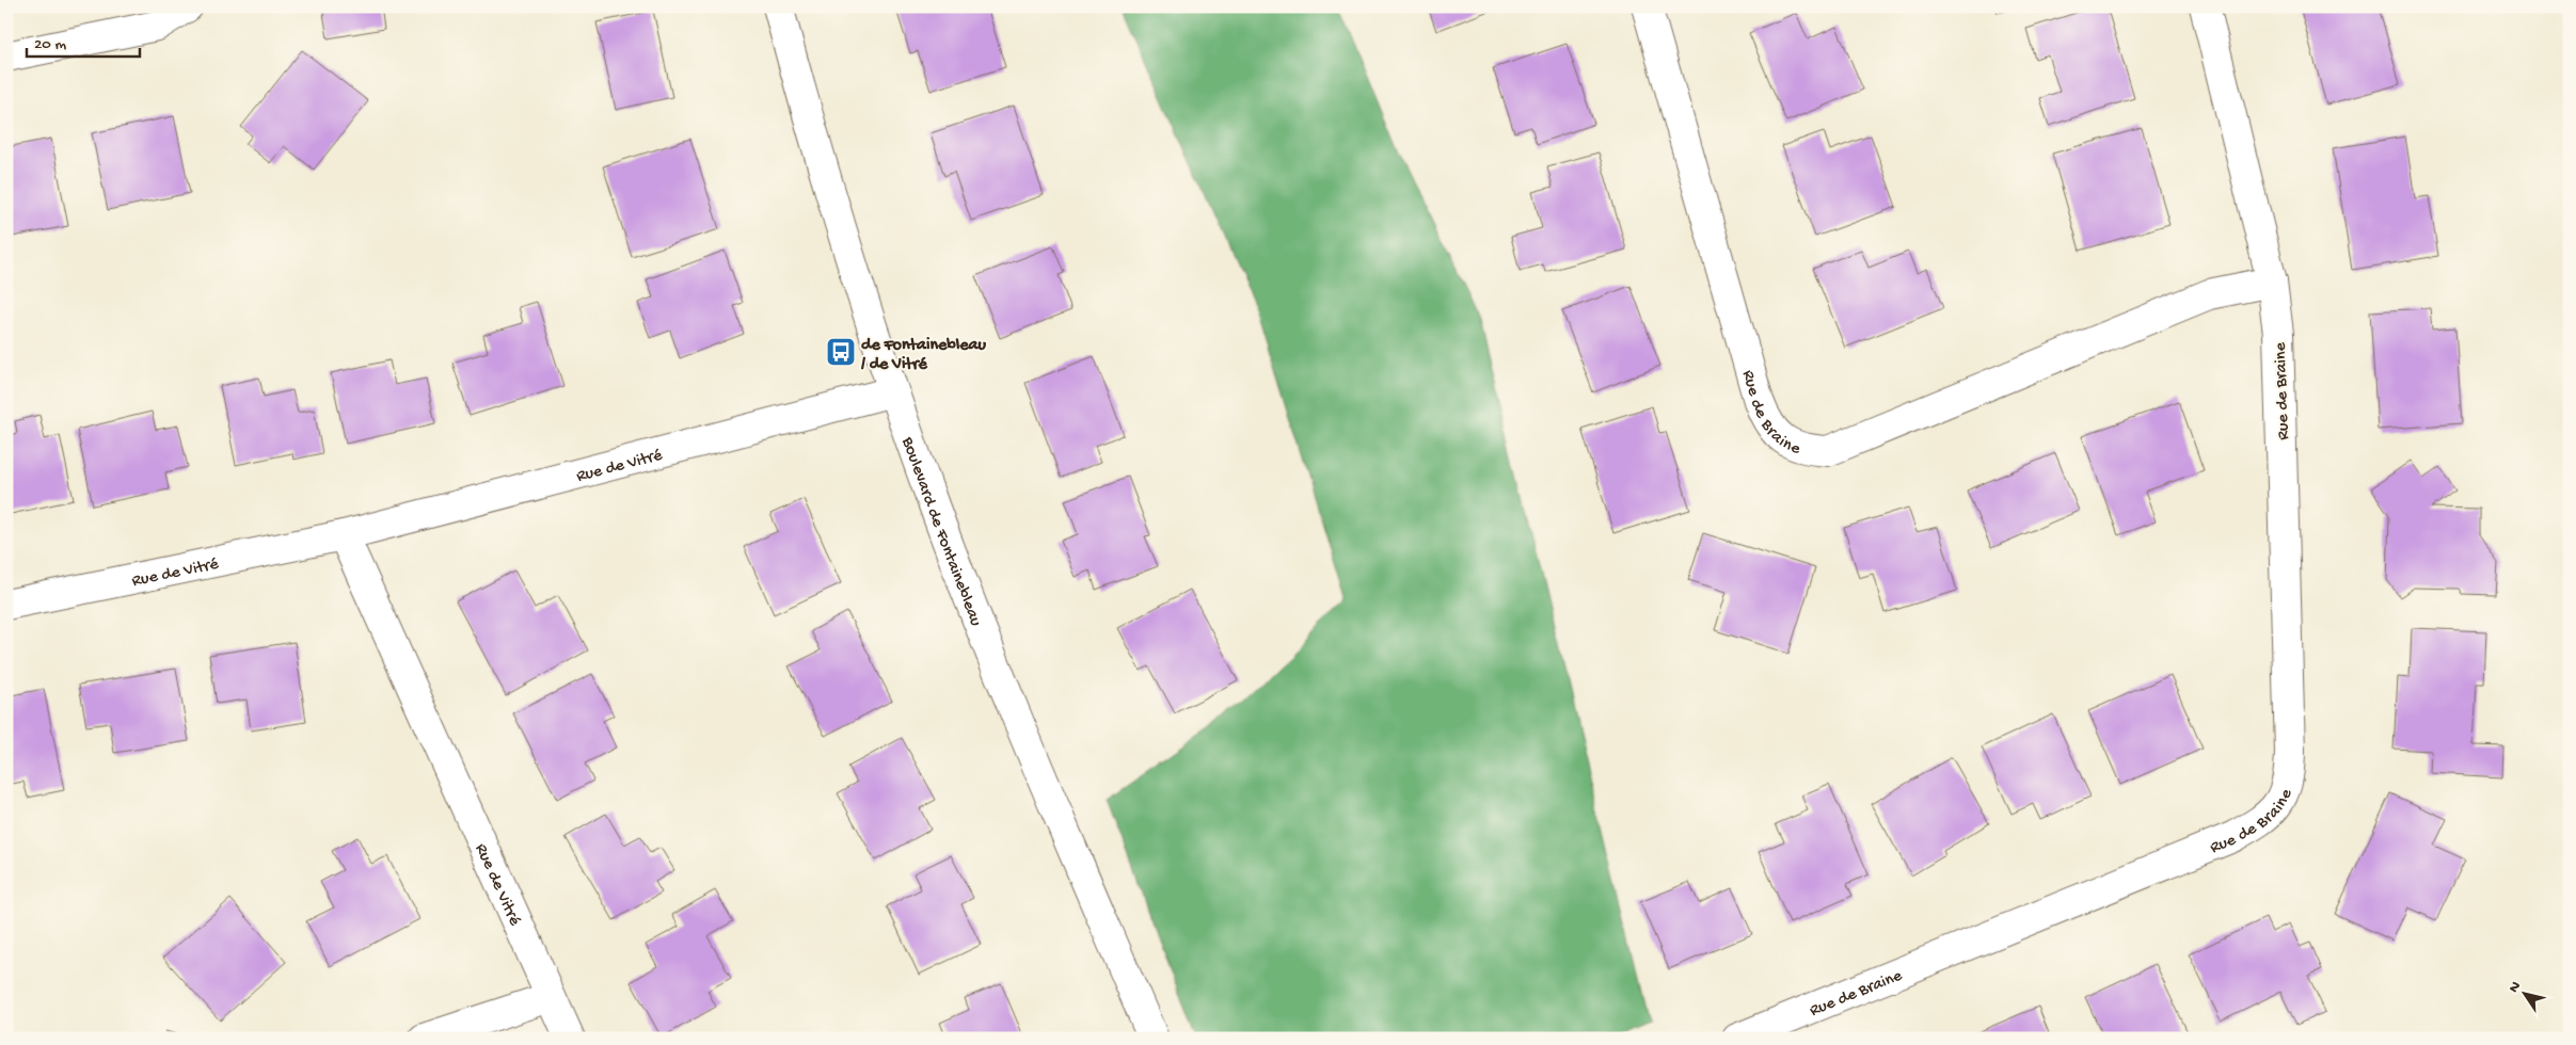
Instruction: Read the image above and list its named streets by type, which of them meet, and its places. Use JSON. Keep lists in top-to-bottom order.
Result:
{
  "streets": {
    "street": ["Rue de Braine", "Rue de Vitré", "Boulevard de Fontainebleau"]
  },
  "crossings": [
    ["Rue de Vitré", "Boulevard de Fontainebleau"]
  ],
  "places": {
    "bus stop": ["de Fontainebleau / de Vitré"]
  },
  "scale_bar": "20 m",
  "north": "top left"
}
